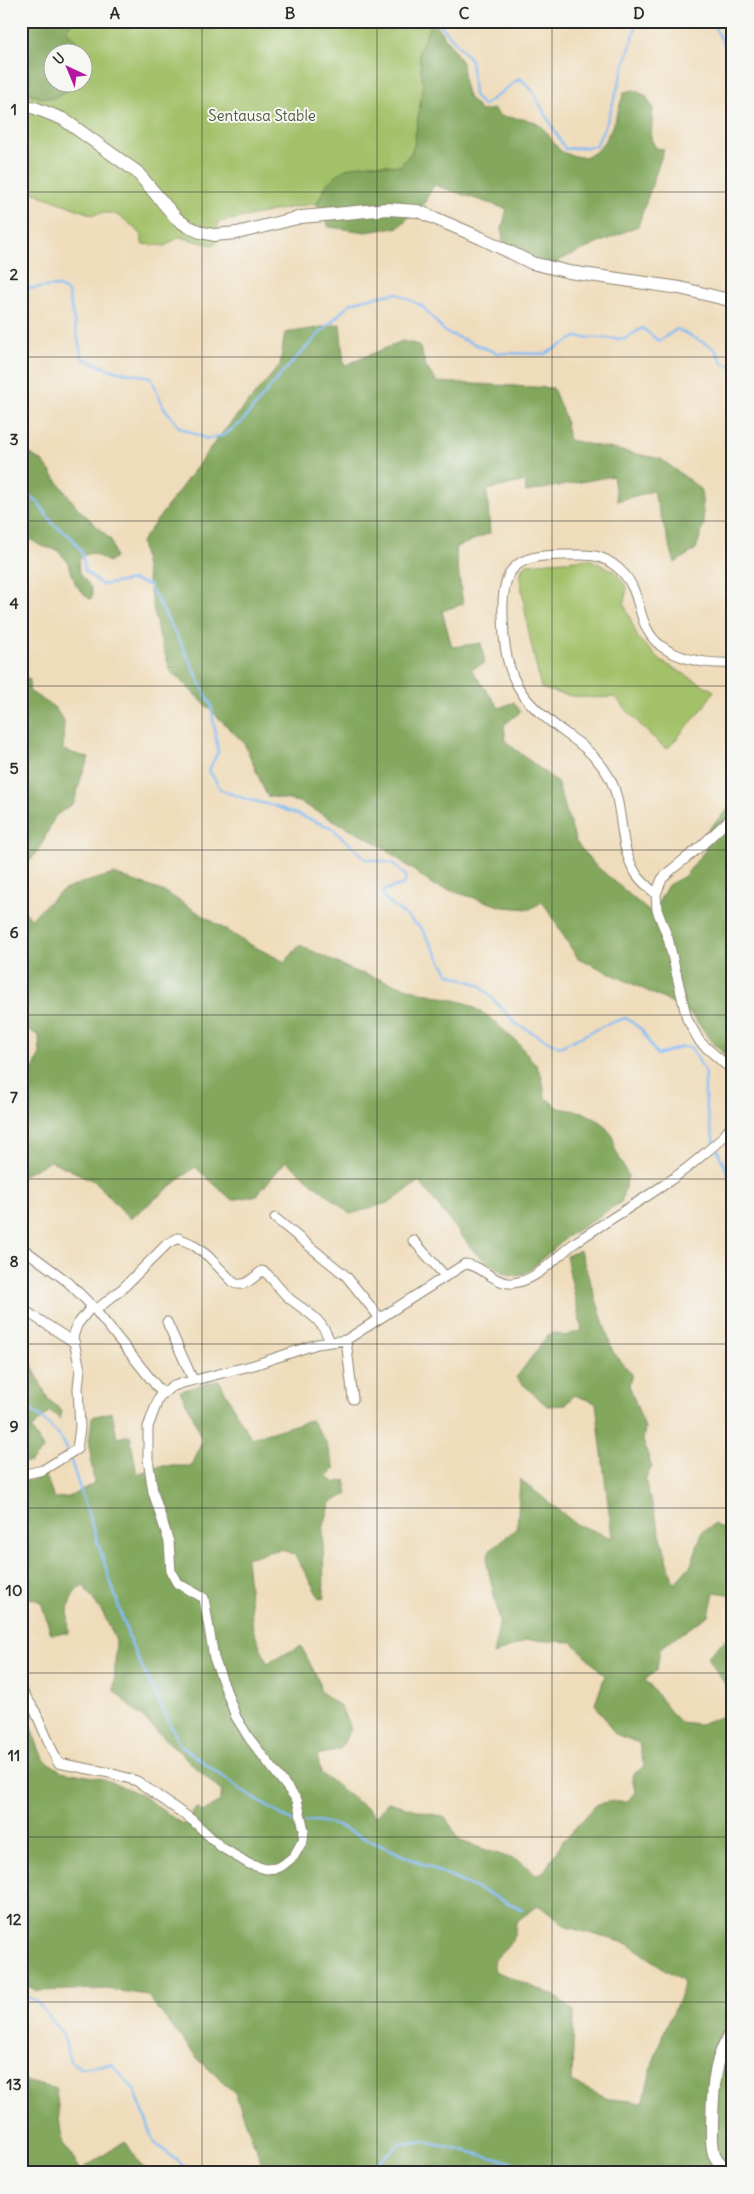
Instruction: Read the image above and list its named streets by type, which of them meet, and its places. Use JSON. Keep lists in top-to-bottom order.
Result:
{
  "parks": ["Sentausa Stable"],
  "north": "top left",
  "grid": {
    "columns": [
      "A",
      "B",
      "C",
      "D"
    ],
    "rows": [
      "1",
      "2",
      "3",
      "4",
      "5",
      "6",
      "7",
      "8",
      "9",
      "10",
      "11",
      "12",
      "13"
    ]
  }
}
